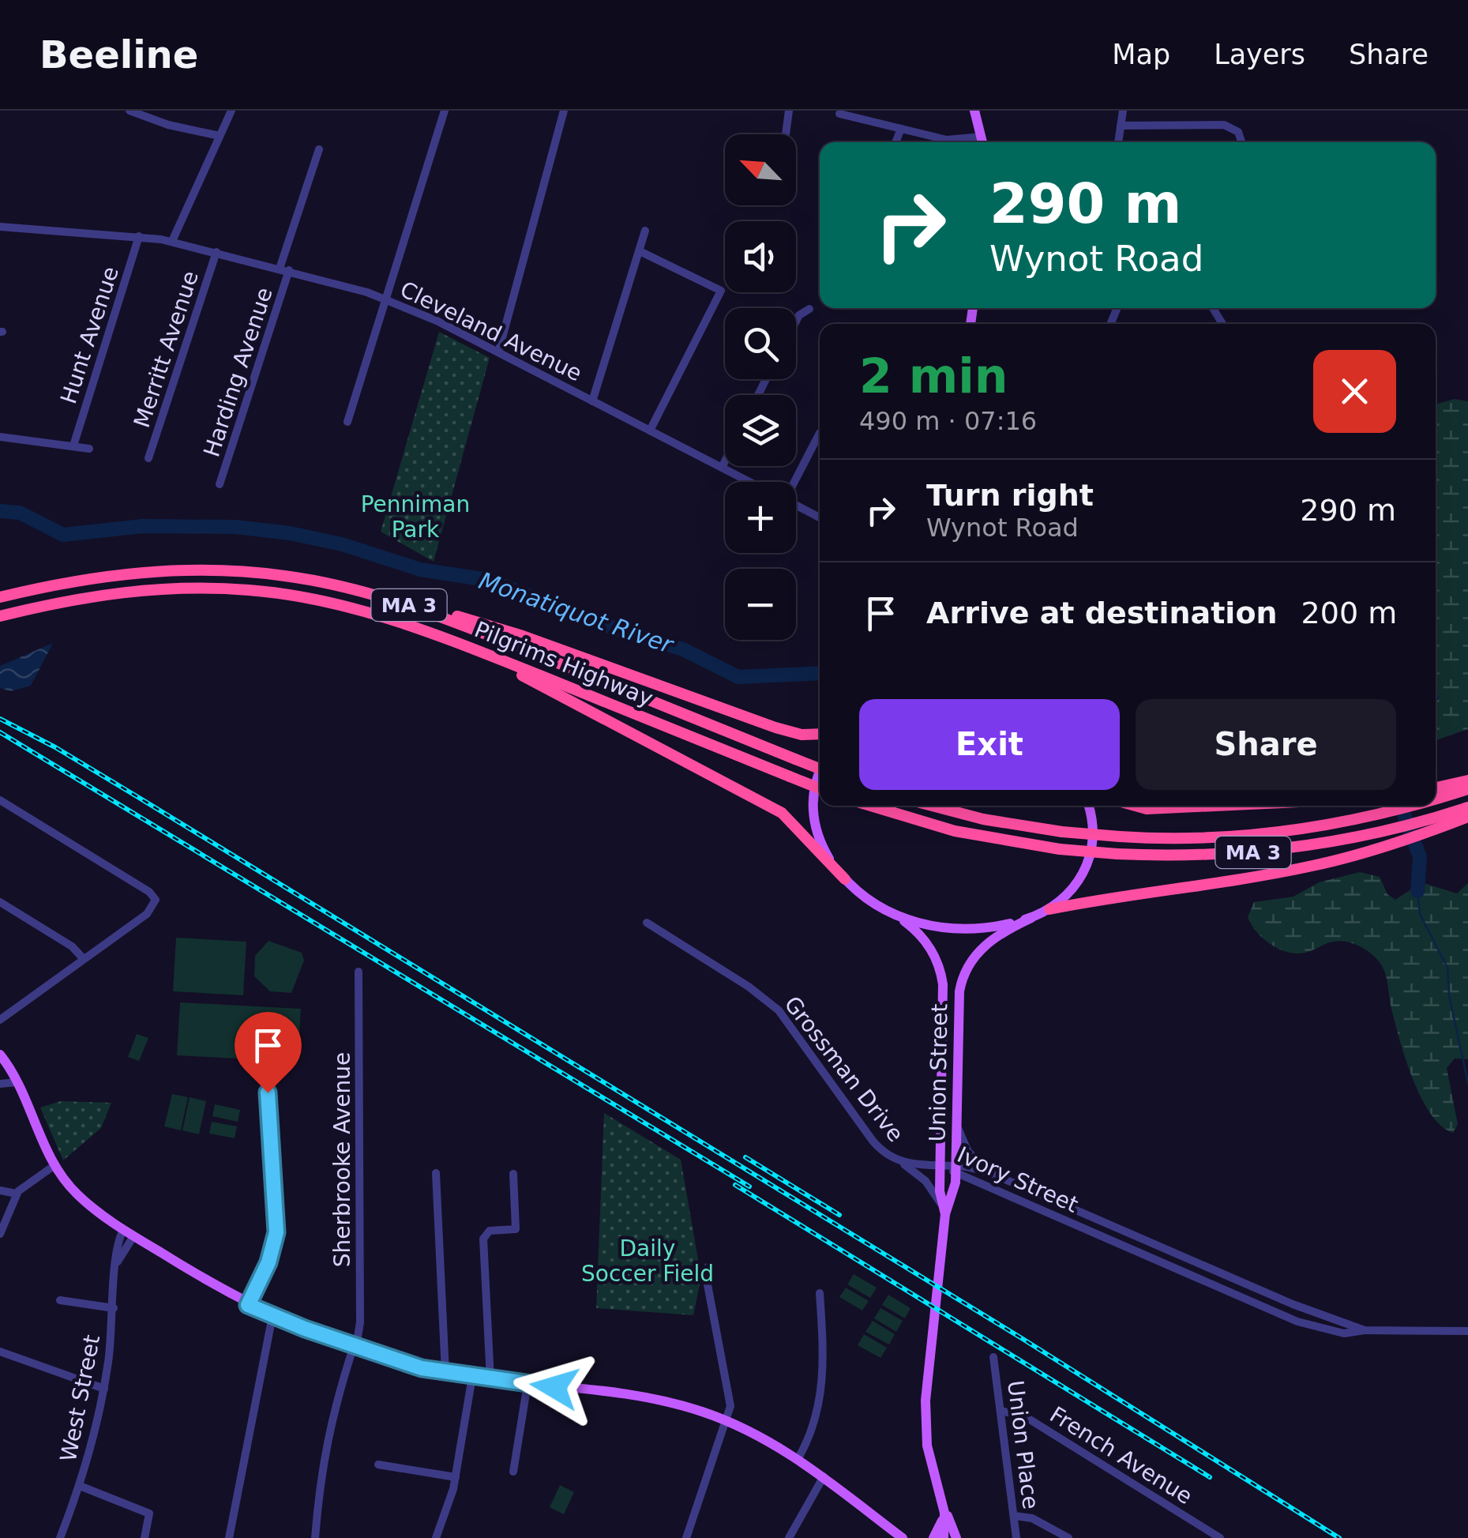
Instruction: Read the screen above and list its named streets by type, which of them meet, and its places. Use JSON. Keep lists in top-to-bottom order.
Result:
{
  "streets": {
    "highway": ["MA 3", "Pilgrims Highway"],
    "main road": ["Union Street"],
    "street": [
      "Cleveland Avenue",
      "Hunt Avenue",
      "Merritt Avenue",
      "Harding Avenue",
      "Grossman Drive",
      "Sherbrooke Avenue",
      "Ivory Street",
      "West Street",
      "Union Place",
      "French Avenue"
    ]
  },
  "crossings": [
    ["Cleveland Avenue", "Hunt Avenue"],
    ["Cleveland Avenue", "Merritt Avenue"],
    ["Cleveland Avenue", "Harding Avenue"],
    ["Grossman Drive", "Union Street"],
    ["Grossman Drive", "Ivory Street"],
    ["Union Street", "Ivory Street"],
    ["Union Place", "French Avenue"]
  ],
  "water": ["Monatiquot River"],
  "parks": ["Penniman Park", "Daily Soccer Field"],
  "north": "top left",
  "page": {
    "header": "Beeline",
    "nav": ["Map", "Layers", "Share"],
    "map_buttons": ["+", "−"],
    "turn": ["290 m", "Wynot Road"],
    "heading": ["2 min", "490 m · 07:16"],
    "list": [
      {
        "name": "Turn right",
        "note": "Wynot Road",
        "value": "290 m"
      },
      {
        "name": "Arrive at destination",
        "value": "200 m"
      }
    ],
    "buttons": ["Exit", "Share"]
  }
}
